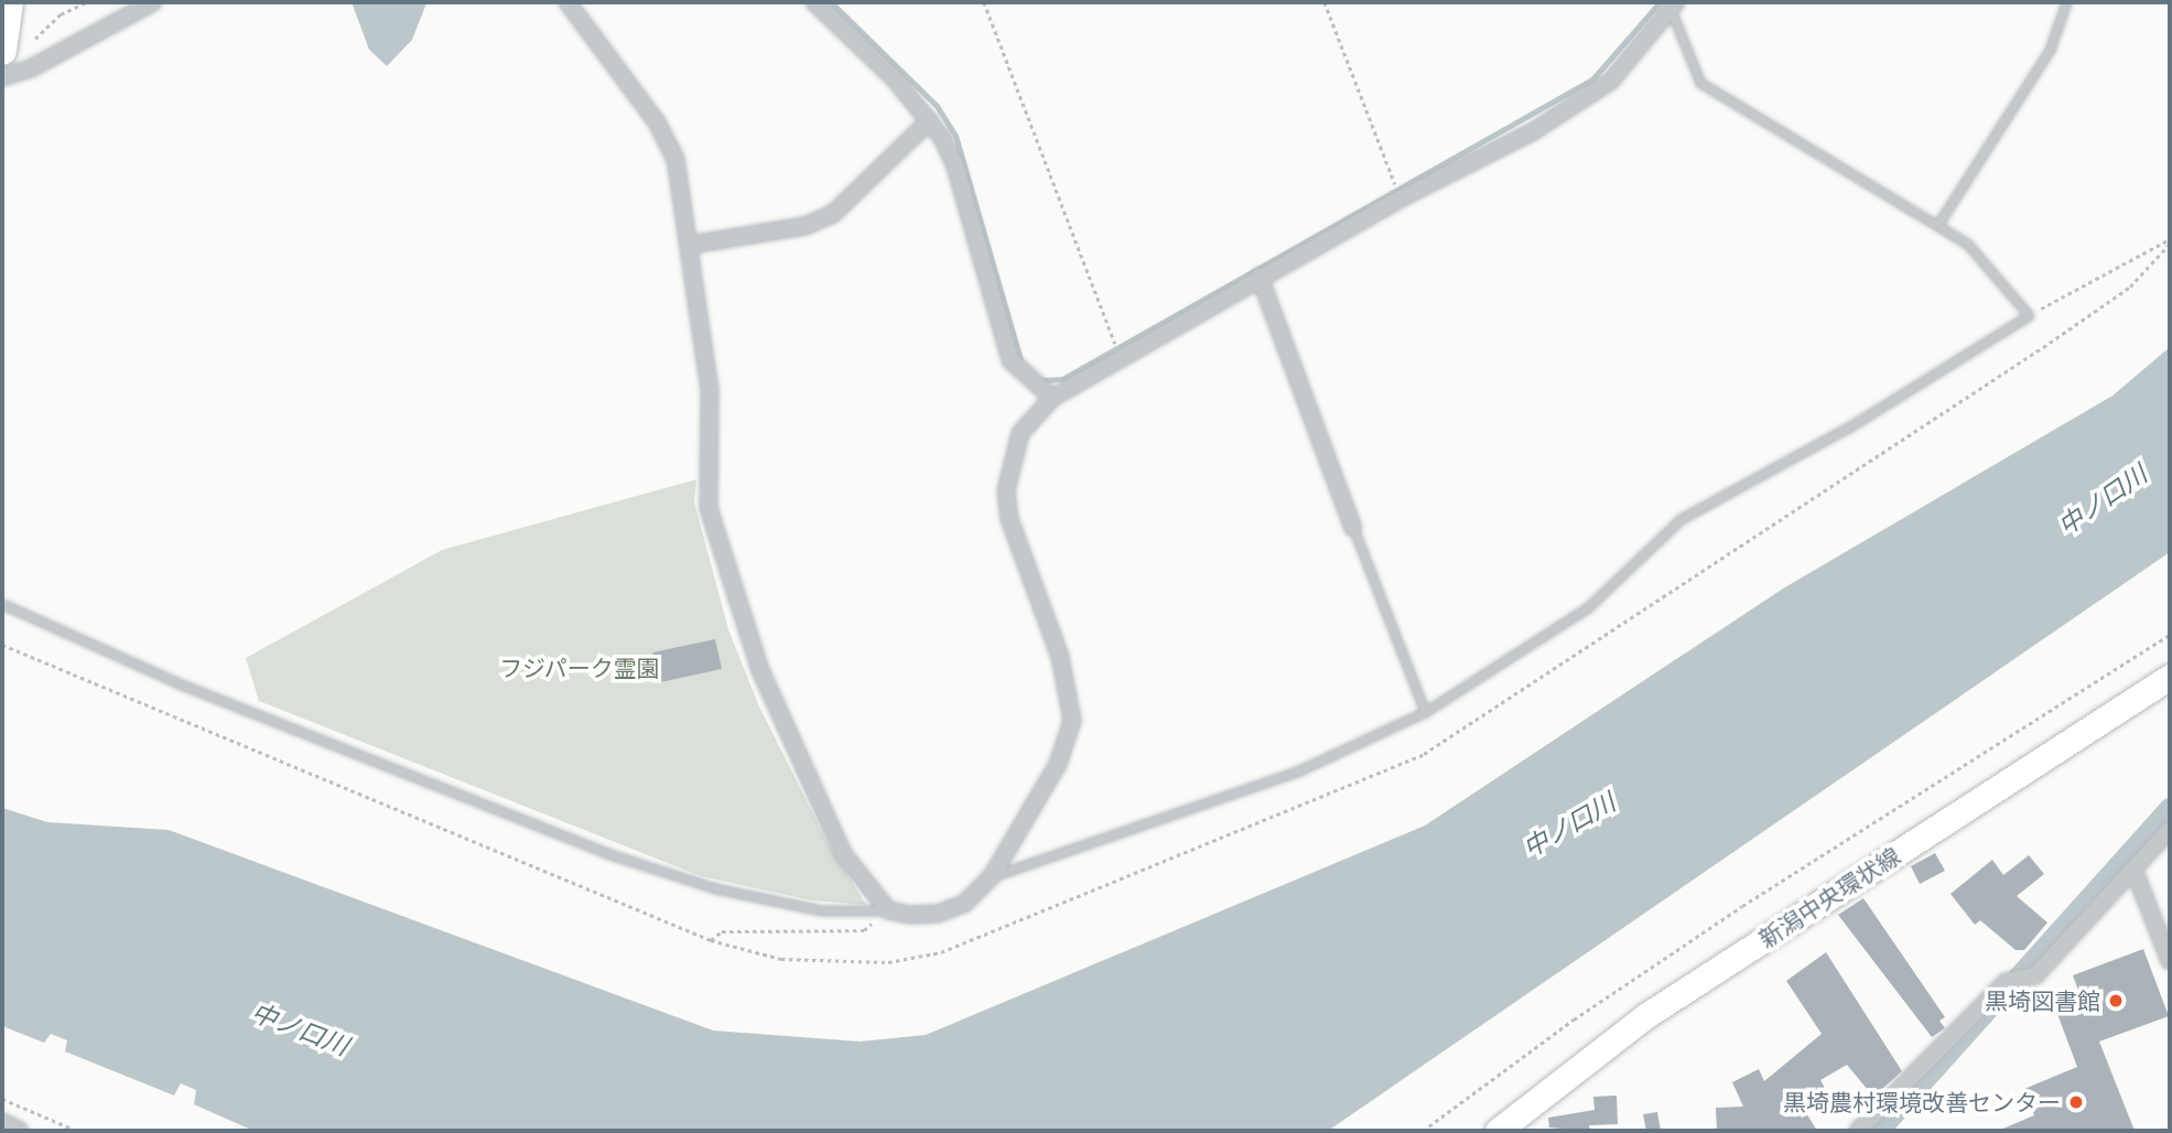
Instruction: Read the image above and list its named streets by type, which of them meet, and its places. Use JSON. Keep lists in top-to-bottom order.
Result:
{
  "streets": {
    "main road": ["新潟中央環状線"]
  },
  "water": ["中ノ口川"],
  "parks": ["フジパーク霊園"],
  "places": ["黒埼図書館", "黒埼農村環境改善センター"]
}
